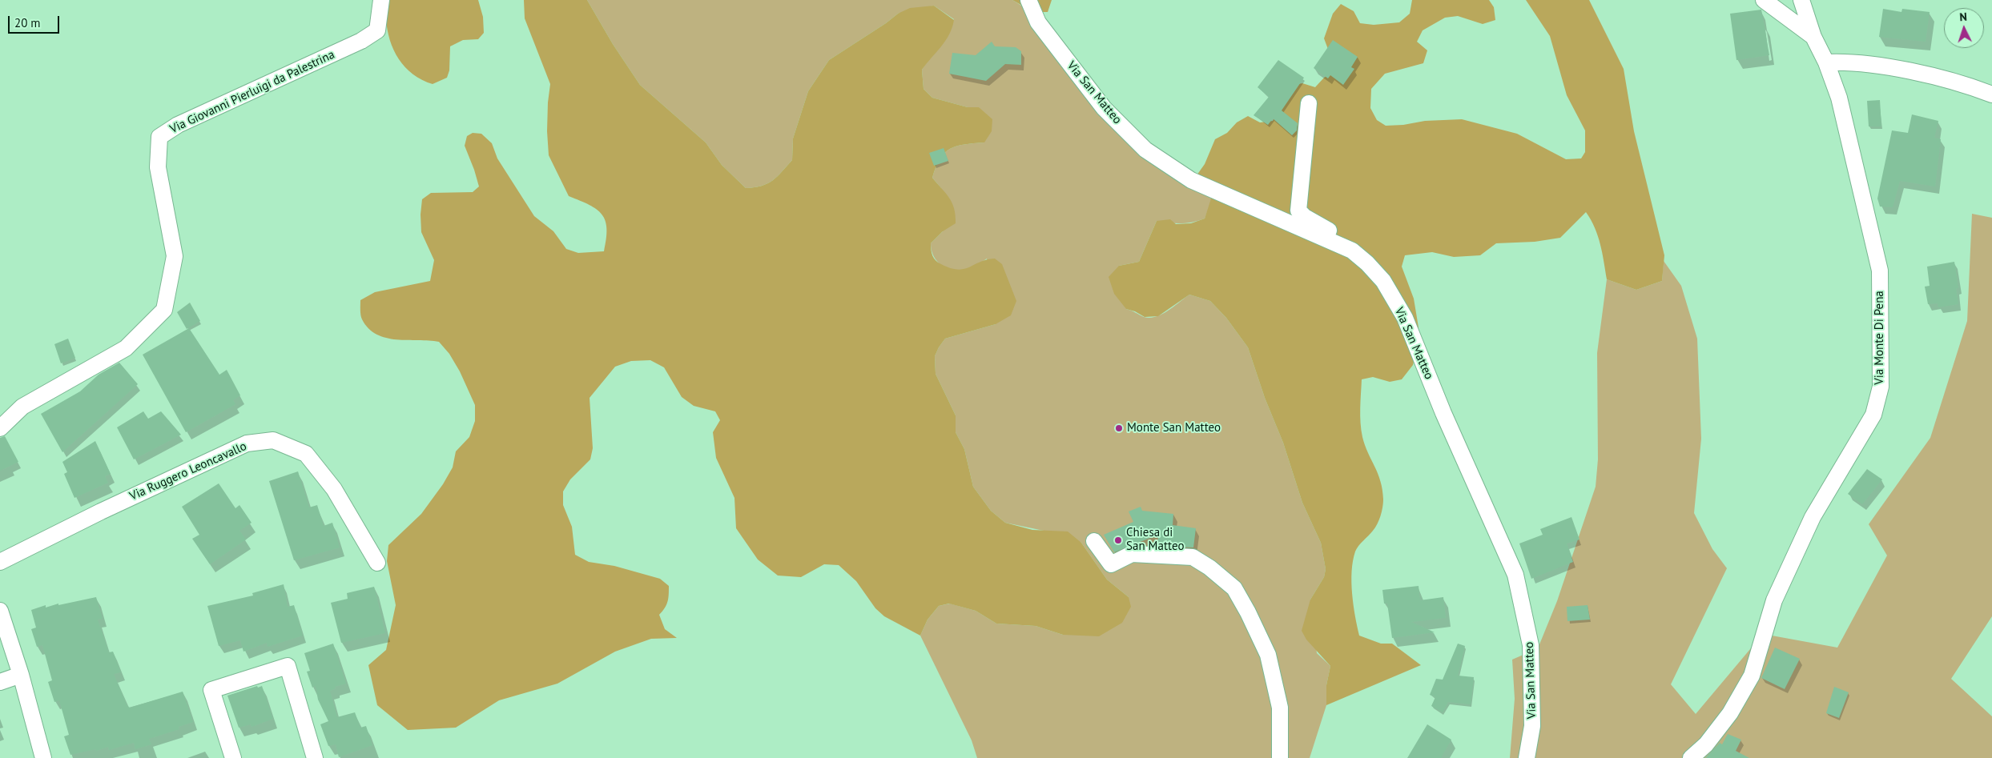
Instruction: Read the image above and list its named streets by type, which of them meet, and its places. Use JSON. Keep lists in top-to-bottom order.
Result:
{
  "streets": {
    "street": [
      "Via Giovanni Pierluigi da Palestrina",
      "Via San Matteo",
      "Via Monte Di Pena",
      "Via Ruggero Leoncavallo"
    ]
  },
  "places": ["Monte San Matteo", "Chiesa di San Matteo"],
  "scale_bar": "20 m",
  "north": "top"
}
